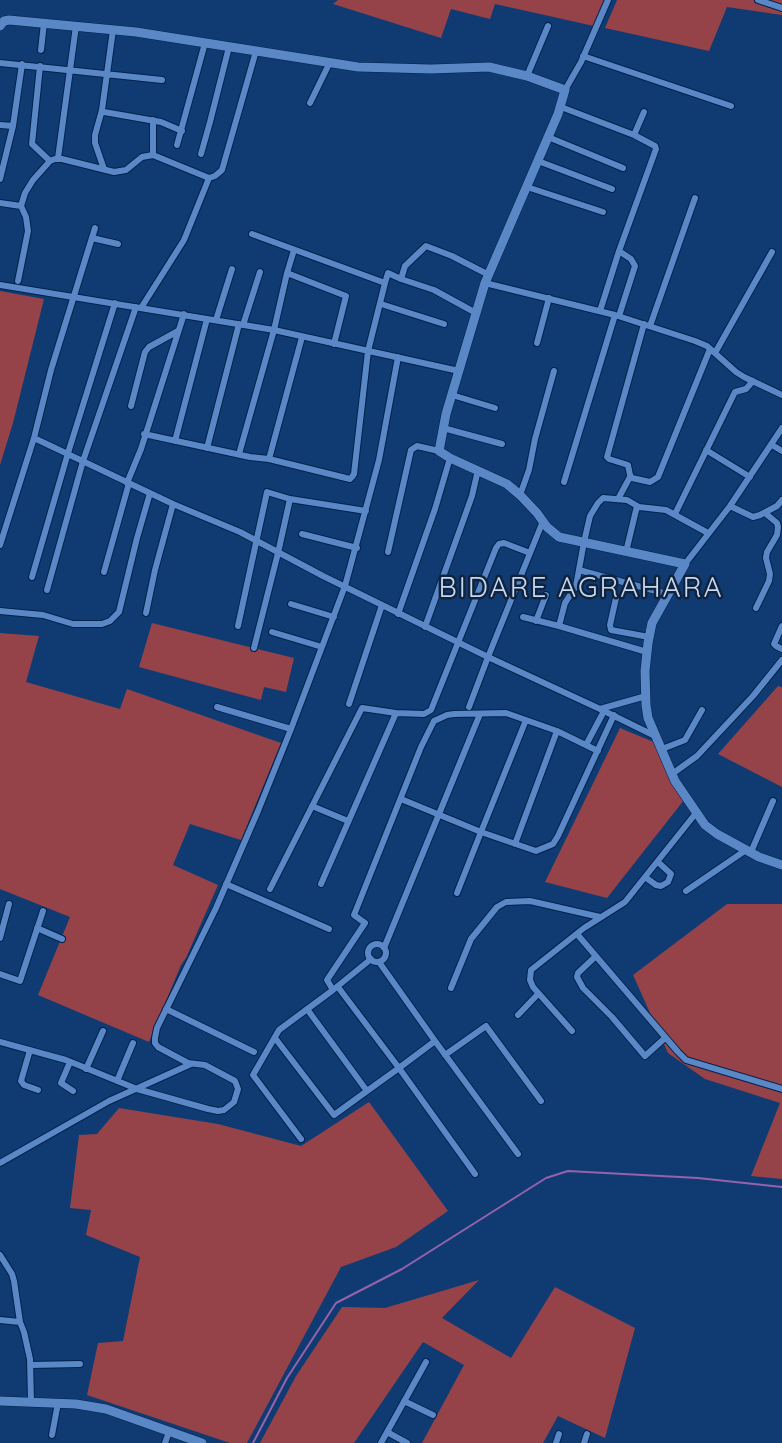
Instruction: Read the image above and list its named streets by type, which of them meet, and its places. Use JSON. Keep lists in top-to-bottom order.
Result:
{
  "districts": ["BIDARE AGRAHARA"]
}
